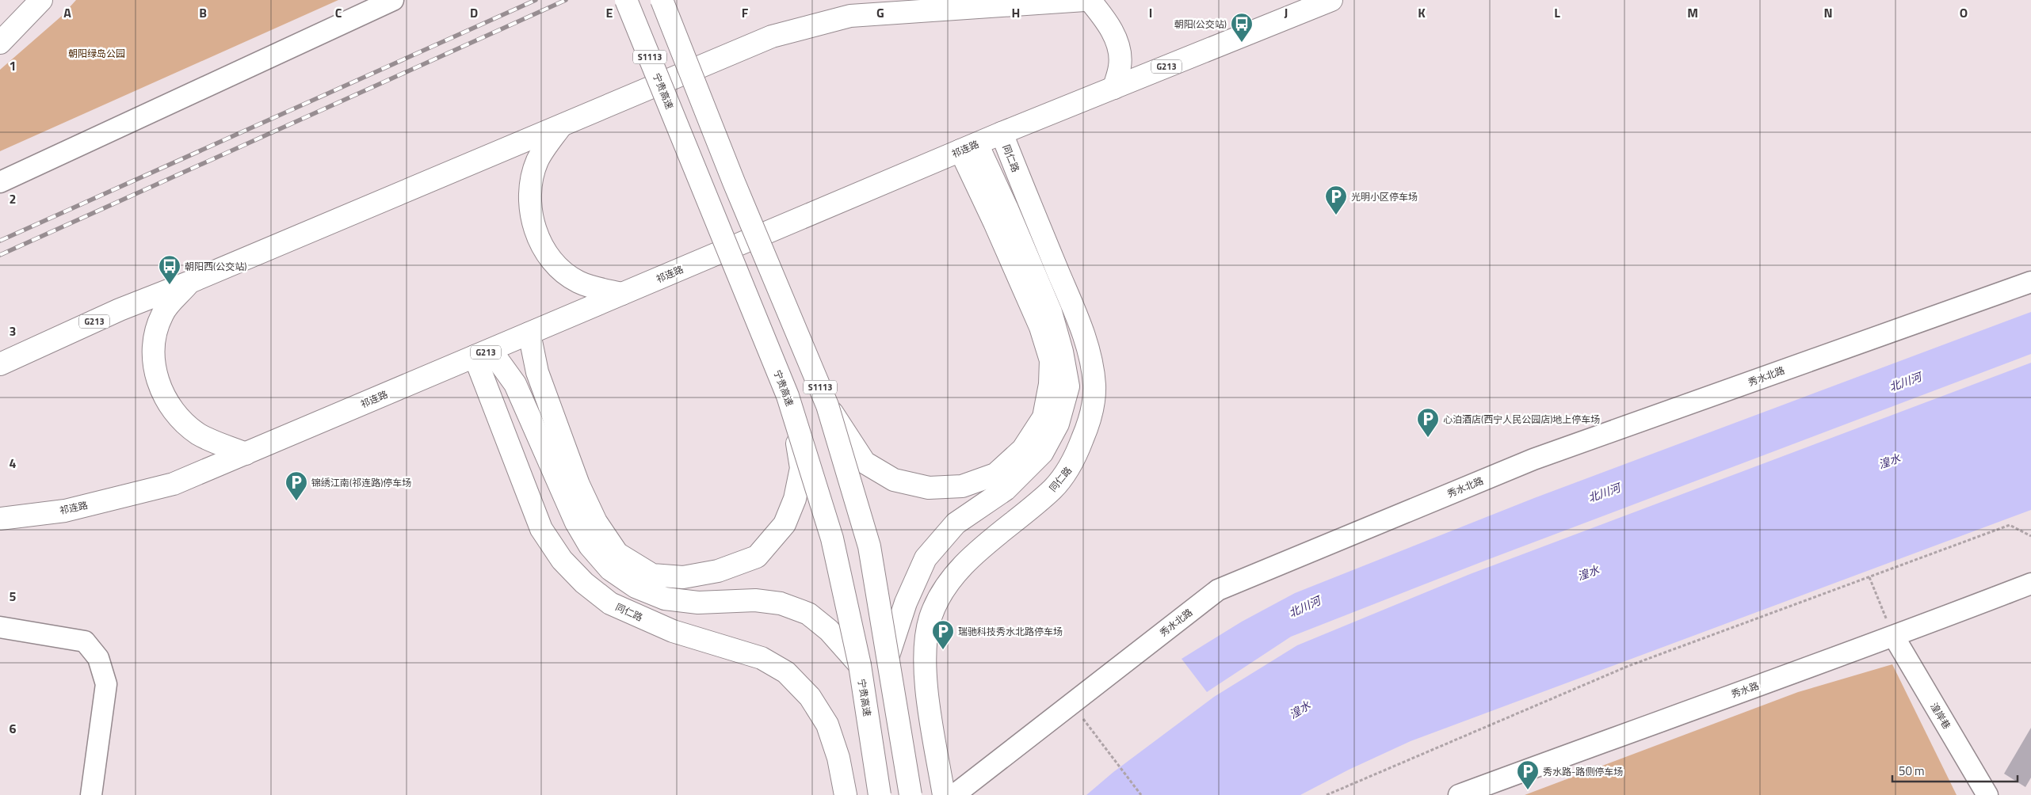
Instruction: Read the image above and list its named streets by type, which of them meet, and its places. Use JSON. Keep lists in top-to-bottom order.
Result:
{
  "streets": {
    "main road": [
      "S1113",
      "G213",
      "宁贵高速",
      "祁连路",
      "同仁路"
    ],
    "street": ["秀水北路", "秀水路", "湟岸巷"]
  },
  "crossings": [
    ["祁连路", "同仁路"],
    ["秀水路", "湟岸巷"]
  ],
  "water": ["北川河", "湟水"],
  "parks": ["朝阳绿岛公园"],
  "places": {
    "bus stop": ["朝阳(公交站)", "朝阳西(公交站)"],
    "parking": [
      "光明小区停车场",
      "心泊酒店(西宁人民公园店)地上停车场",
      "锦绣江南(祁连路)停车场",
      "瑞驰科技秀水北路停车场",
      "秀水路-路侧停车场"
    ]
  },
  "scale_bar": "50 m",
  "grid": {
    "columns": [
      "A",
      "B",
      "C",
      "D",
      "E",
      "F",
      "G",
      "H",
      "I",
      "J",
      "K",
      "L",
      "M",
      "N",
      "O"
    ],
    "rows": [
      "1",
      "2",
      "3",
      "4",
      "5",
      "6"
    ]
  }
}
